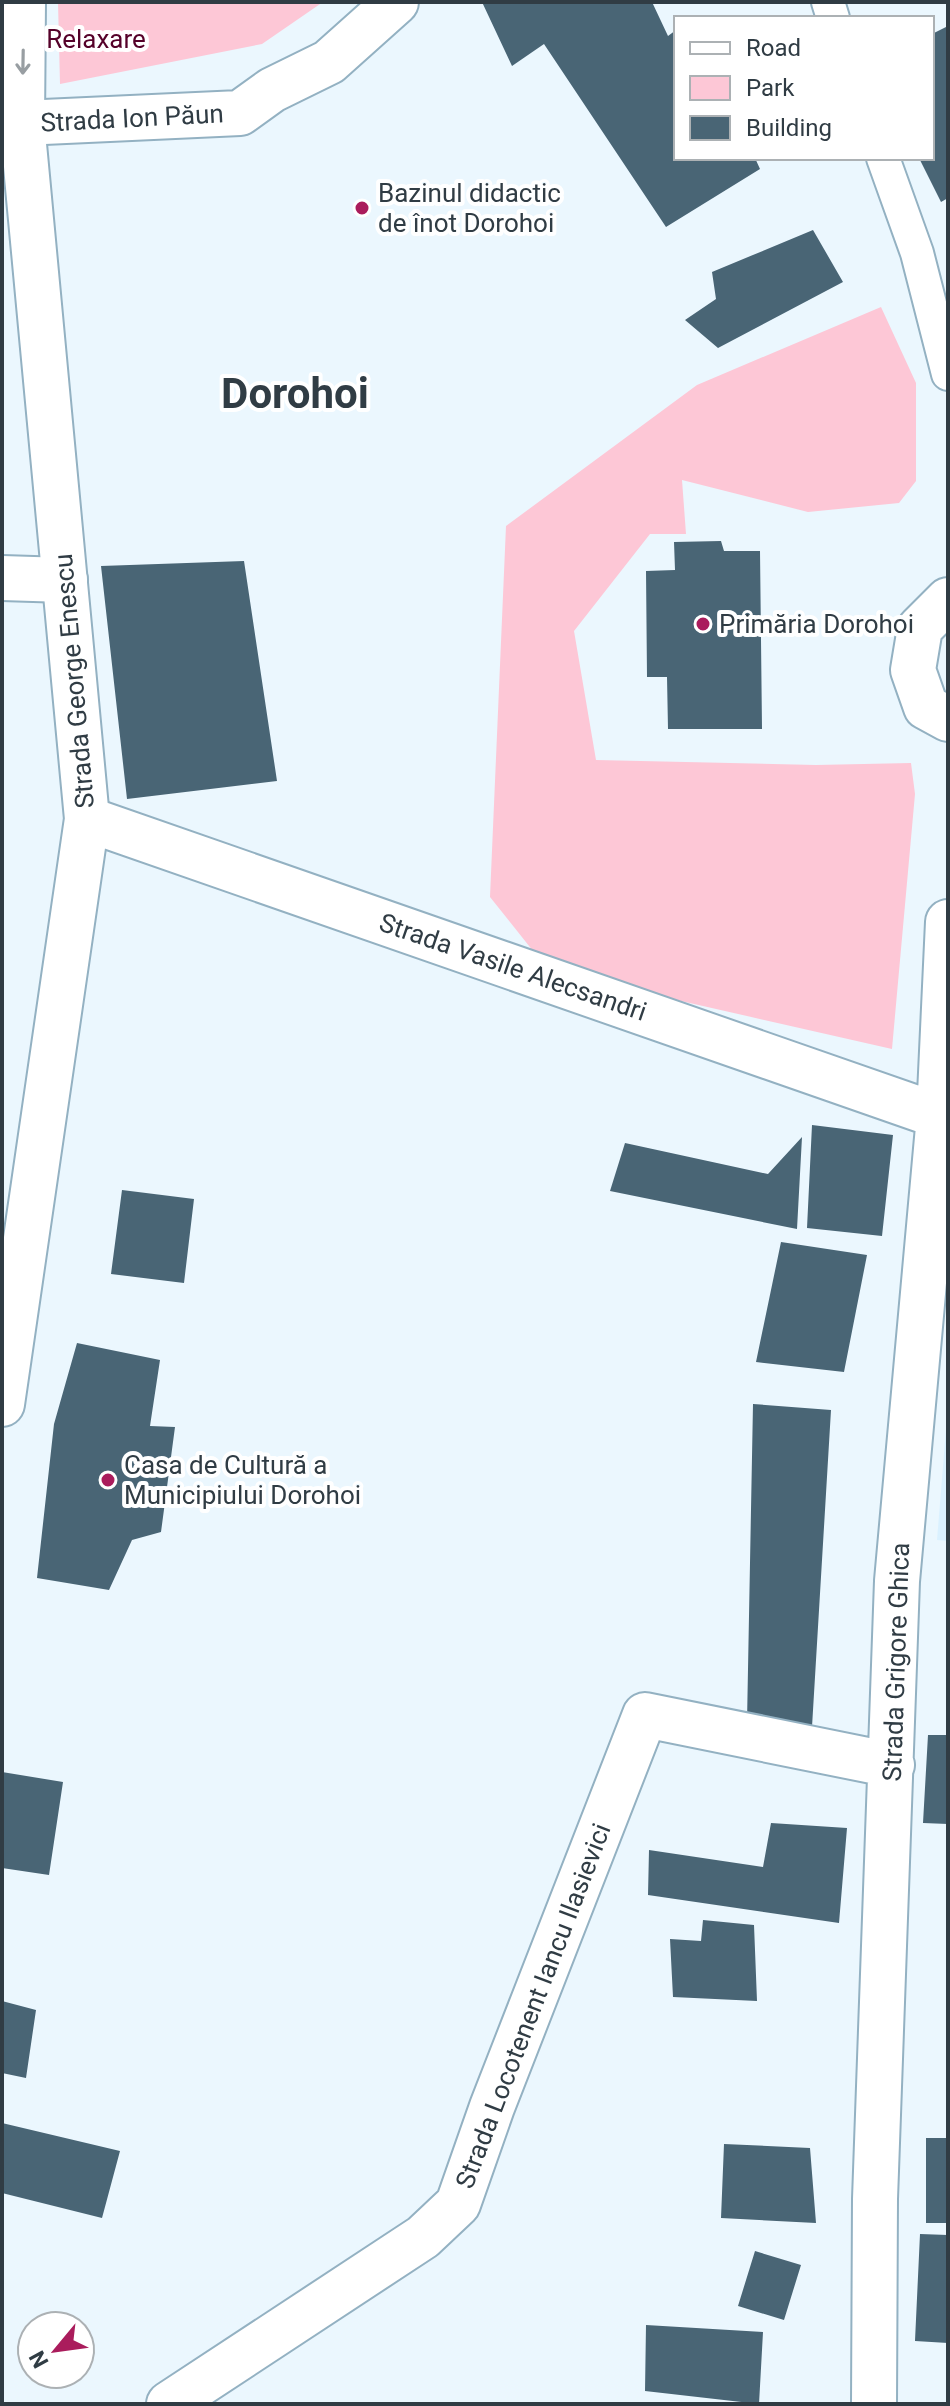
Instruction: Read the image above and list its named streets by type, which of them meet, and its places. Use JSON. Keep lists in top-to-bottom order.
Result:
{
  "streets": {
    "street": [
      "Strada Ion Păun",
      "Strada George Enescu",
      "Strada Vasile Alecsandri",
      "Strada Grigore Ghica",
      "Strada Locotenent Iancu Ilasievici"
    ]
  },
  "crossings": [
    ["Strada Ion Păun", "Strada George Enescu"],
    ["Strada George Enescu", "Strada Vasile Alecsandri"],
    ["Strada Vasile Alecsandri", "Strada Grigore Ghica"],
    ["Strada Grigore Ghica", "Strada Locotenent Iancu Ilasievici"]
  ],
  "districts": ["Dorohoi"],
  "parks": ["Relaxare"],
  "places": ["Bazinul didactic de înot Dorohoi", "Primăria Dorohoi", "Casa de Cultură a Municipiului Dorohoi"],
  "legend": ["Road", "Park", "Building"],
  "north": "bottom left"
}
